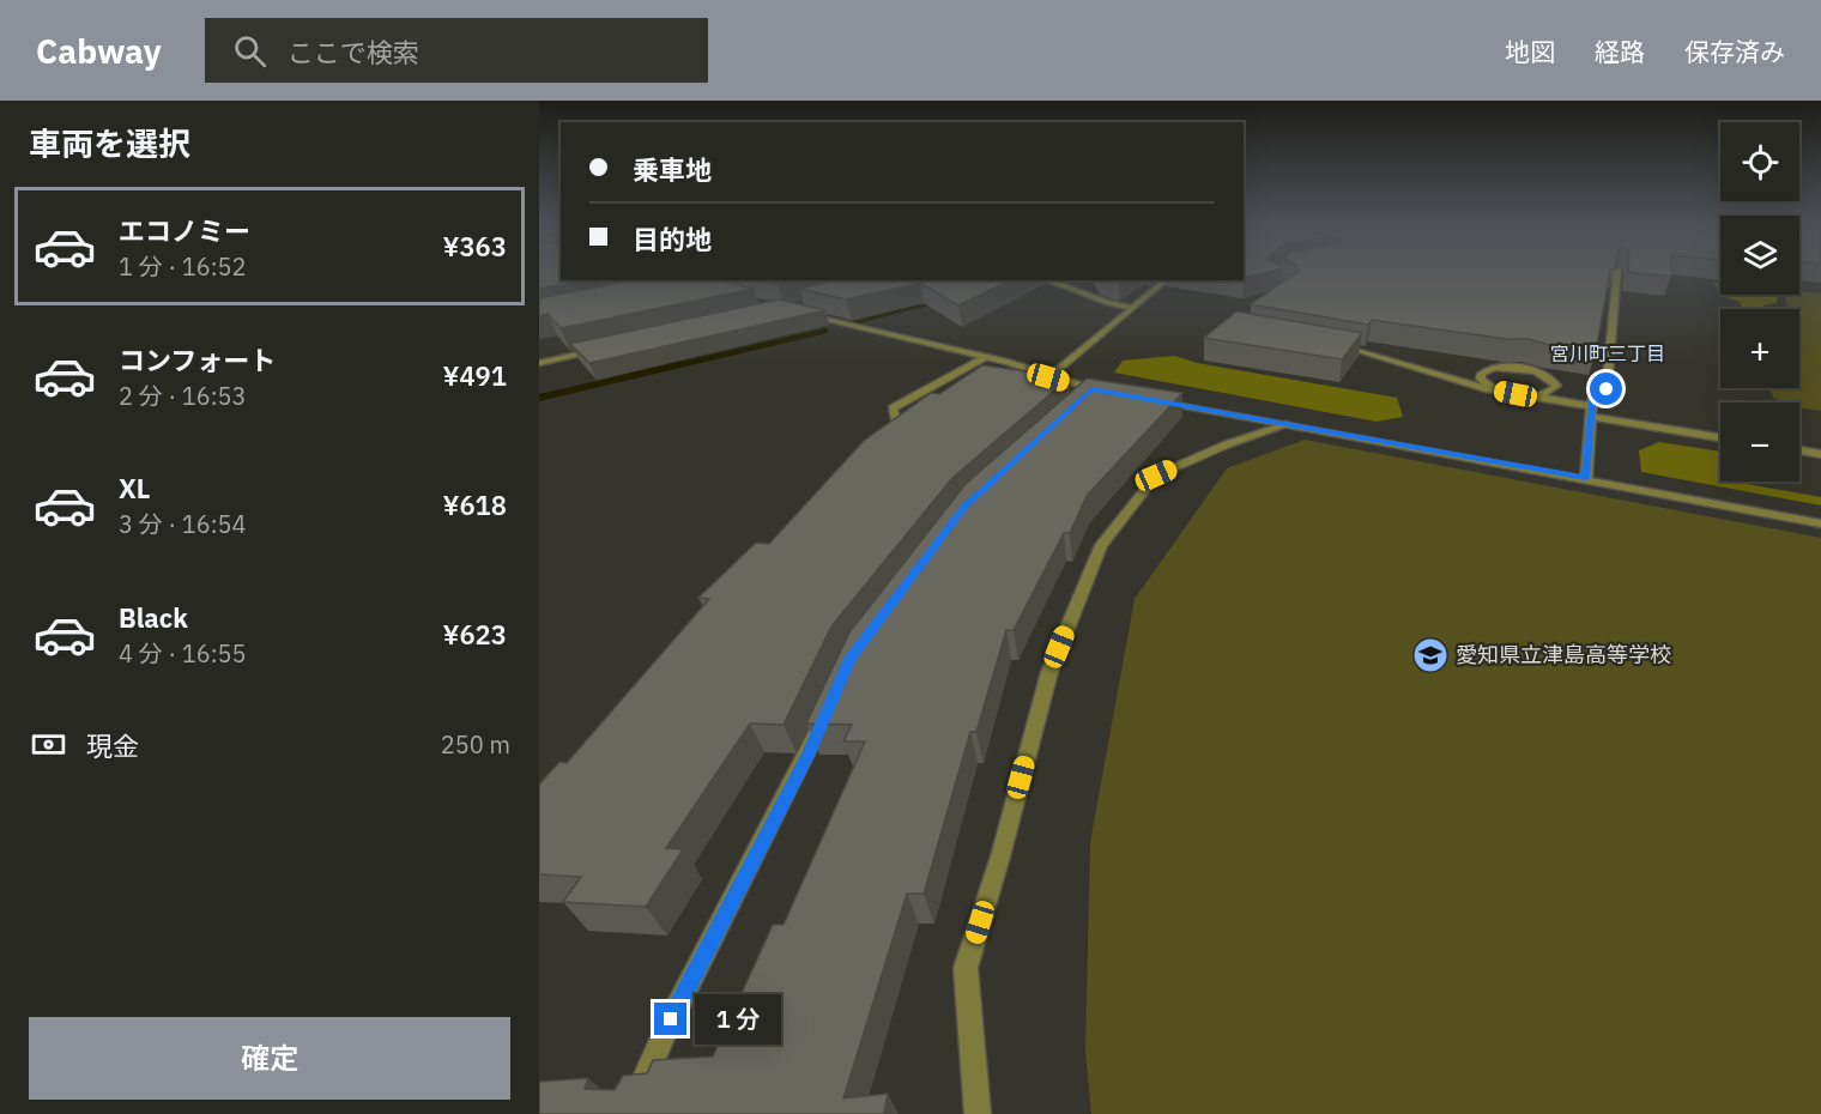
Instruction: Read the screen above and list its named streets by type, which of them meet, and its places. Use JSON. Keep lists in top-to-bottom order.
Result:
{
  "districts": ["宮川町三丁目"],
  "places": {
    "school or university": ["愛知県立津島高等学校"]
  },
  "page": {
    "header": "Cabway",
    "search": "ここで検索",
    "nav": ["地図", "経路", "保存済み"],
    "heading": "車両を選択",
    "map_buttons": ["+", "−"],
    "banner": ["乗車地", "目的地"],
    "list": [
      {
        "name": "エコノミー",
        "note": "1 分 · 16:52",
        "value": "¥363"
      },
      {
        "name": "コンフォート",
        "note": "2 分 · 16:53",
        "value": "¥491"
      },
      {
        "name": "XL",
        "note": "3 分 · 16:54",
        "value": "¥618"
      },
      {
        "name": "Black",
        "note": "4 分 · 16:55",
        "value": "¥623"
      }
    ],
    "pay": ["現金", "250 m"],
    "bubble": "1 分",
    "buttons": "確定"
  }
}
